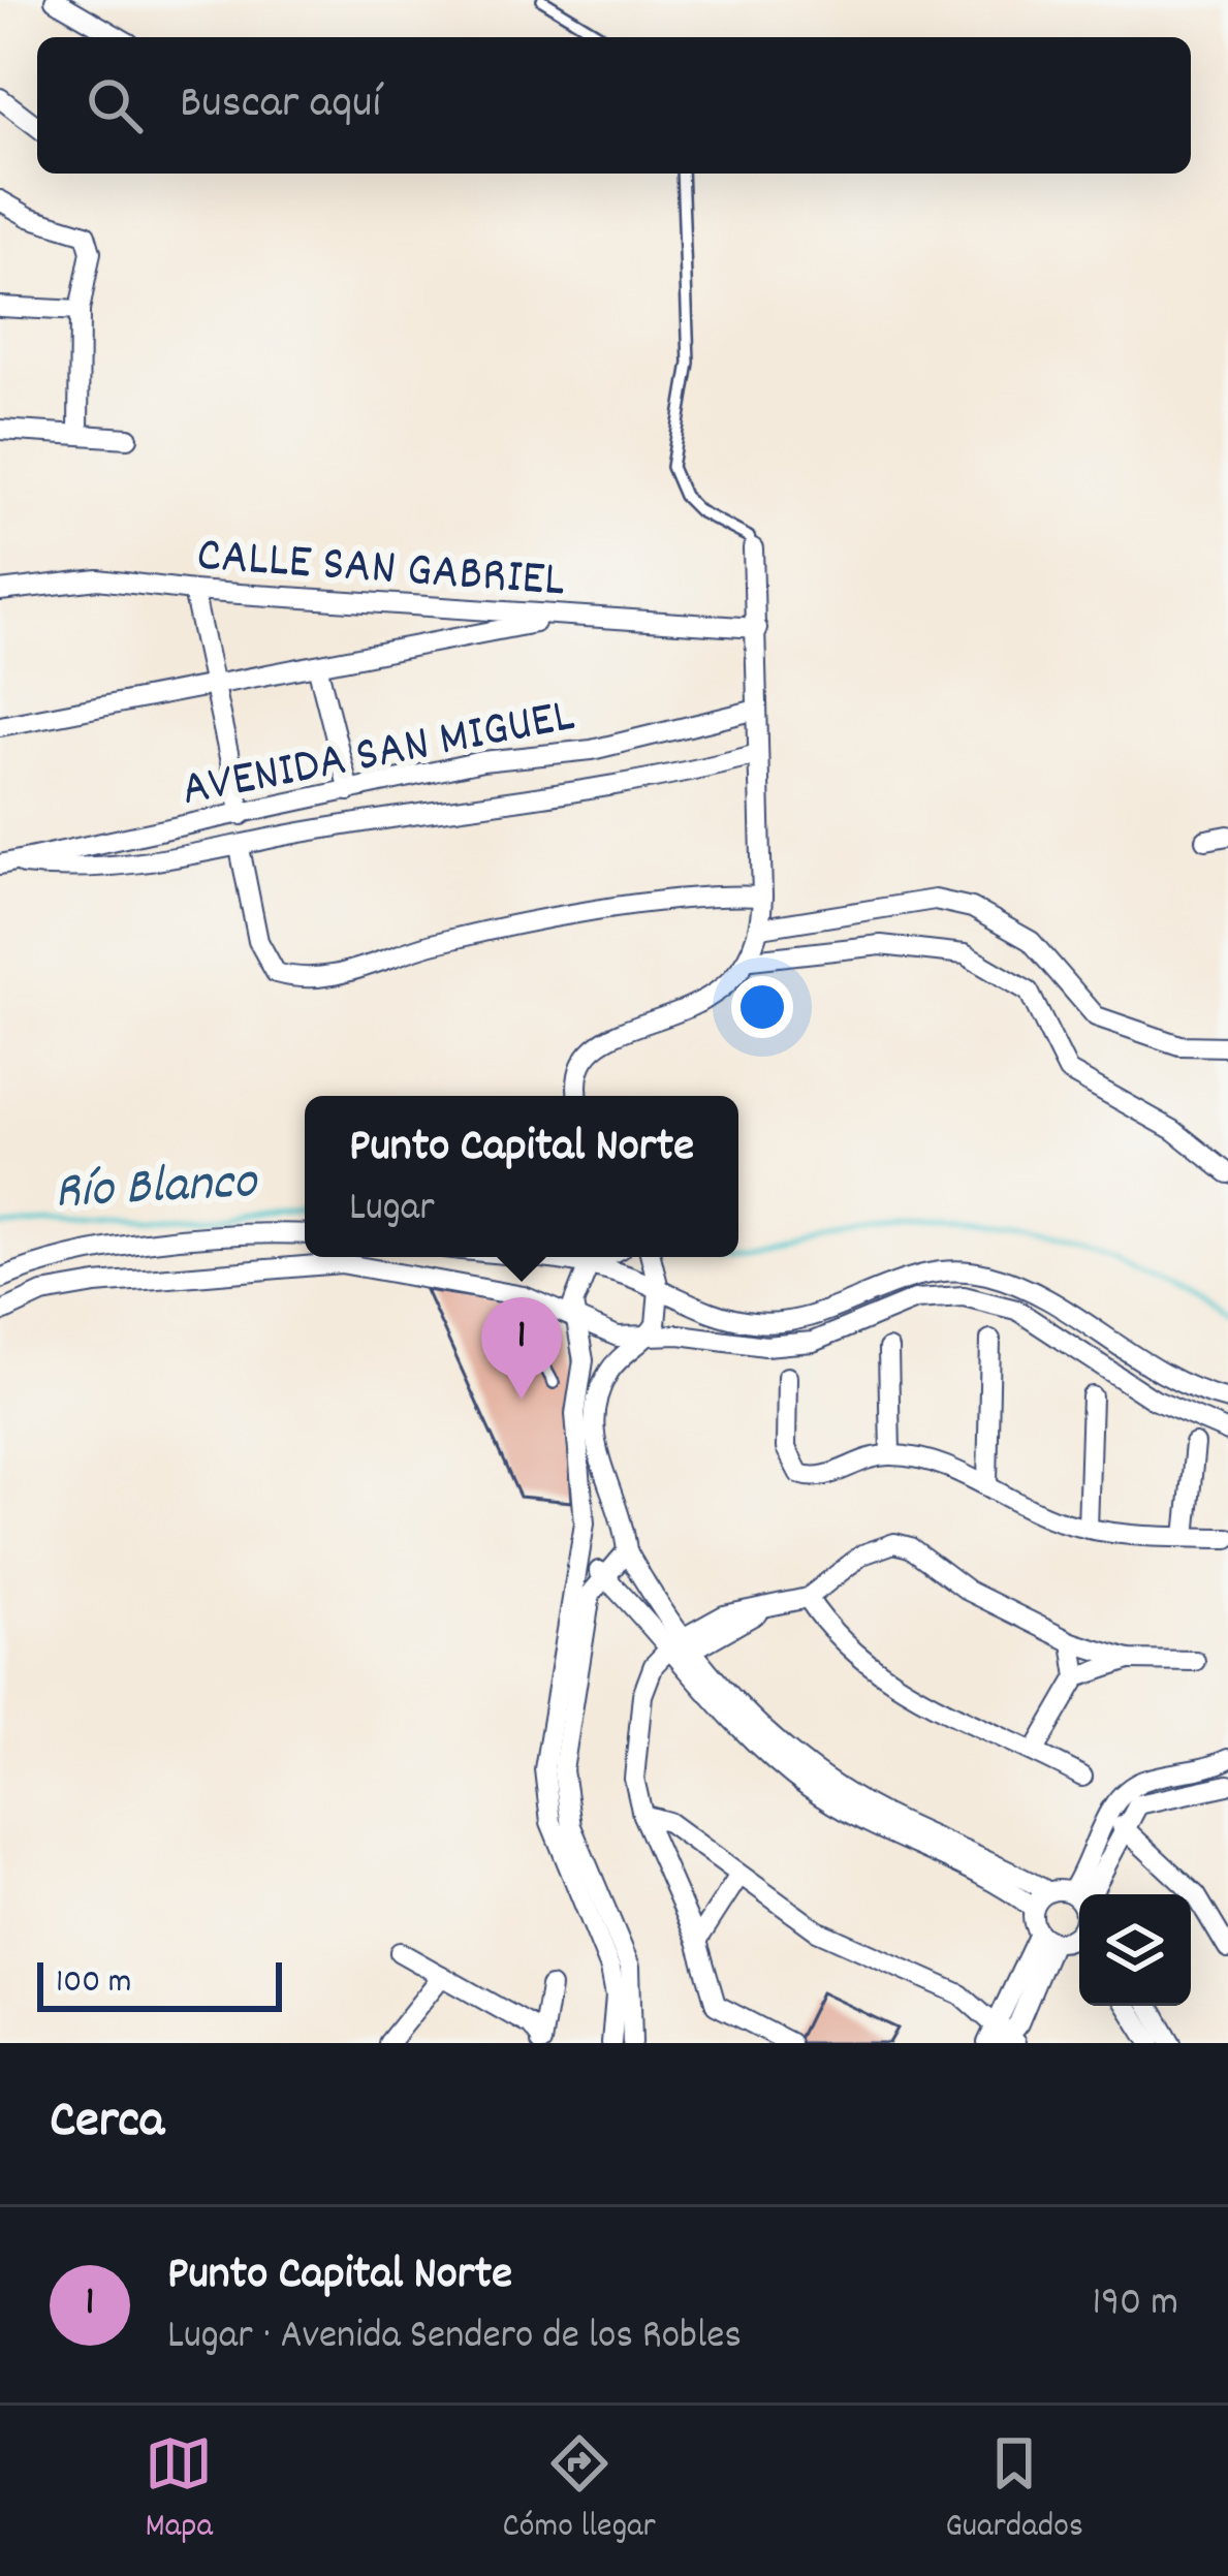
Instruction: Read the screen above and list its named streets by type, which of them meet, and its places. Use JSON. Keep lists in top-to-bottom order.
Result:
{
  "streets": {
    "street": ["CALLE SAN GABRIEL", "AVENIDA SAN MIGUEL"]
  },
  "water": ["Río Blanco"],
  "scale_bar": "100 m",
  "page": {
    "search": "Buscar aquí",
    "popup": ["Punto Capital Norte", "Lugar"],
    "pins": "1",
    "scale": "100 m",
    "heading": "Cerca",
    "list": [
      {
        "mark": "1",
        "name": "Punto Capital Norte",
        "note": "Lugar · Avenida Sendero de los Robles",
        "value": "190 m"
      }
    ],
    "nav": ["Mapa", "Cómo llegar", "Guardados"]
  }
}
